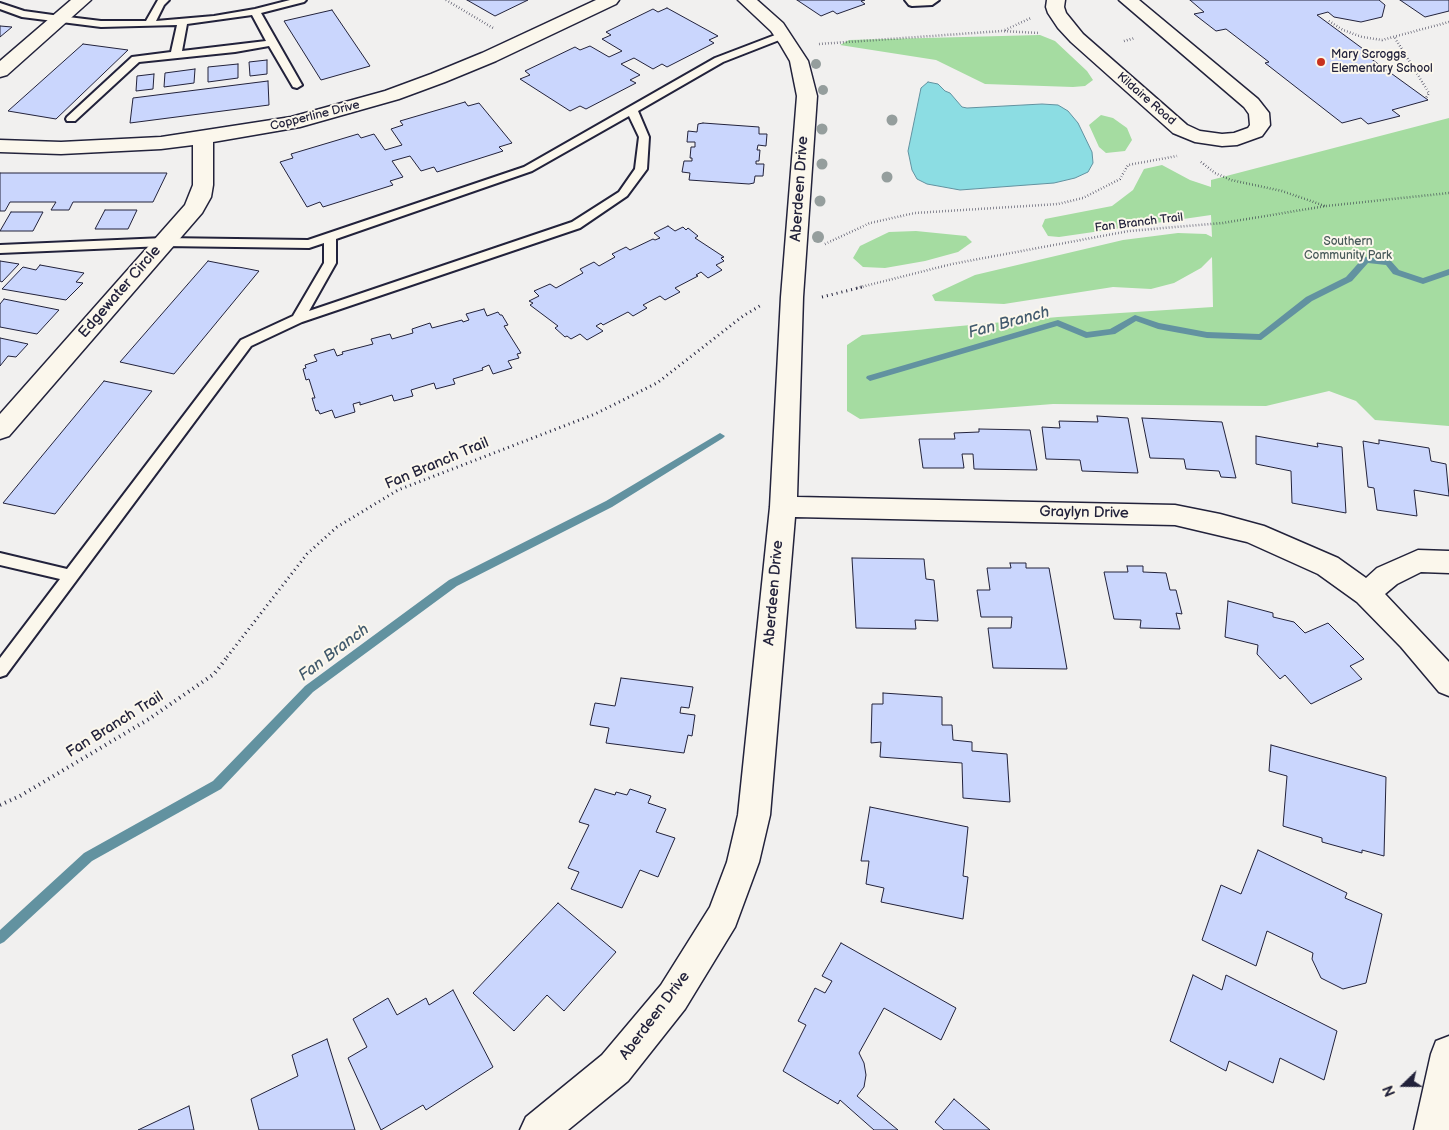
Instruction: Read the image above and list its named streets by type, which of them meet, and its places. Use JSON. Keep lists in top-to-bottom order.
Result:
{
  "streets": {
    "street": [
      "Kildaire Road",
      "Copperline Drive",
      "Aberdeen Drive",
      "Edgewater Circle",
      "Graylyn Drive"
    ],
    "path": ["Fan Branch Trail"]
  },
  "crossings": [
    ["Copperline Drive", "Edgewater Circle"],
    ["Aberdeen Drive", "Graylyn Drive"]
  ],
  "water": ["Fan Branch"],
  "parks": ["Southern Community Park"],
  "places": ["Mary Scroggs Elementary School"],
  "north": "left"
}
